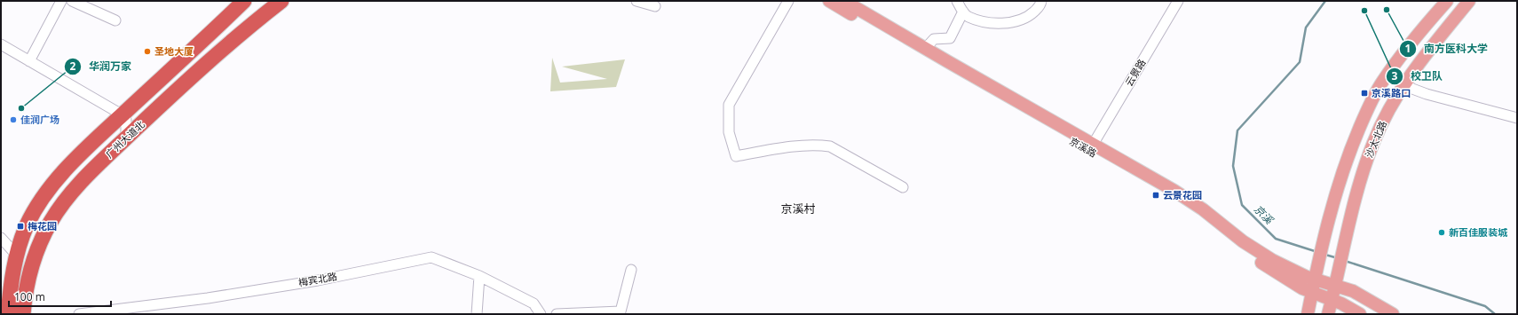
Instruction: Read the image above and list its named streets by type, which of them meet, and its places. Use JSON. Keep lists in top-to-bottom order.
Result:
{
  "streets": {
    "highway": ["广州大道北"],
    "main road": ["沙太北路", "京溪路"],
    "street": ["云景路", "梅宾北路"]
  },
  "crossings": [
    ["云景路", "京溪路"],
    ["沙太北路", "京溪路"]
  ],
  "districts": ["京溪村"],
  "water": ["京溪"],
  "places": {
    "other": [
      "南方医科大学",
      "校卫队",
      "圣地大厦",
      "华润万家",
      "佳润广场",
      "新百佳服装城"
    ],
    "transit": ["京溪路口", "云景花园", "梅花园"]
  },
  "scale_bar": "100 m"
}
